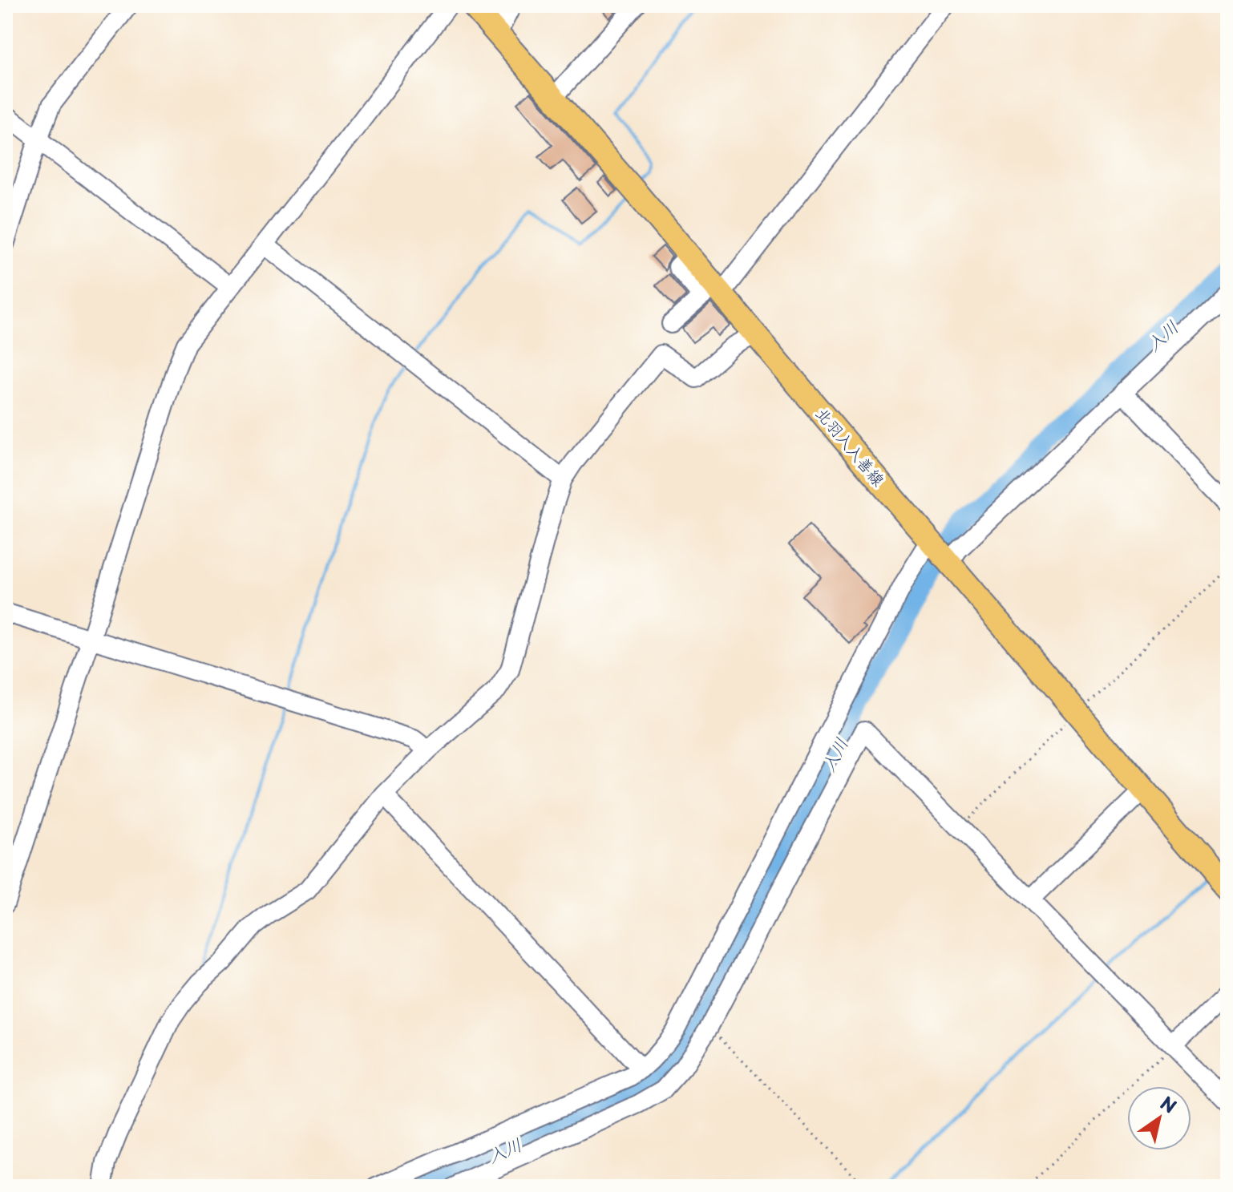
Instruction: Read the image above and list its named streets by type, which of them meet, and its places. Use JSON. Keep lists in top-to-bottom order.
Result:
{
  "streets": {
    "main road": ["北羽入入善線"]
  },
  "water": ["入川"],
  "north": "top right"
}
